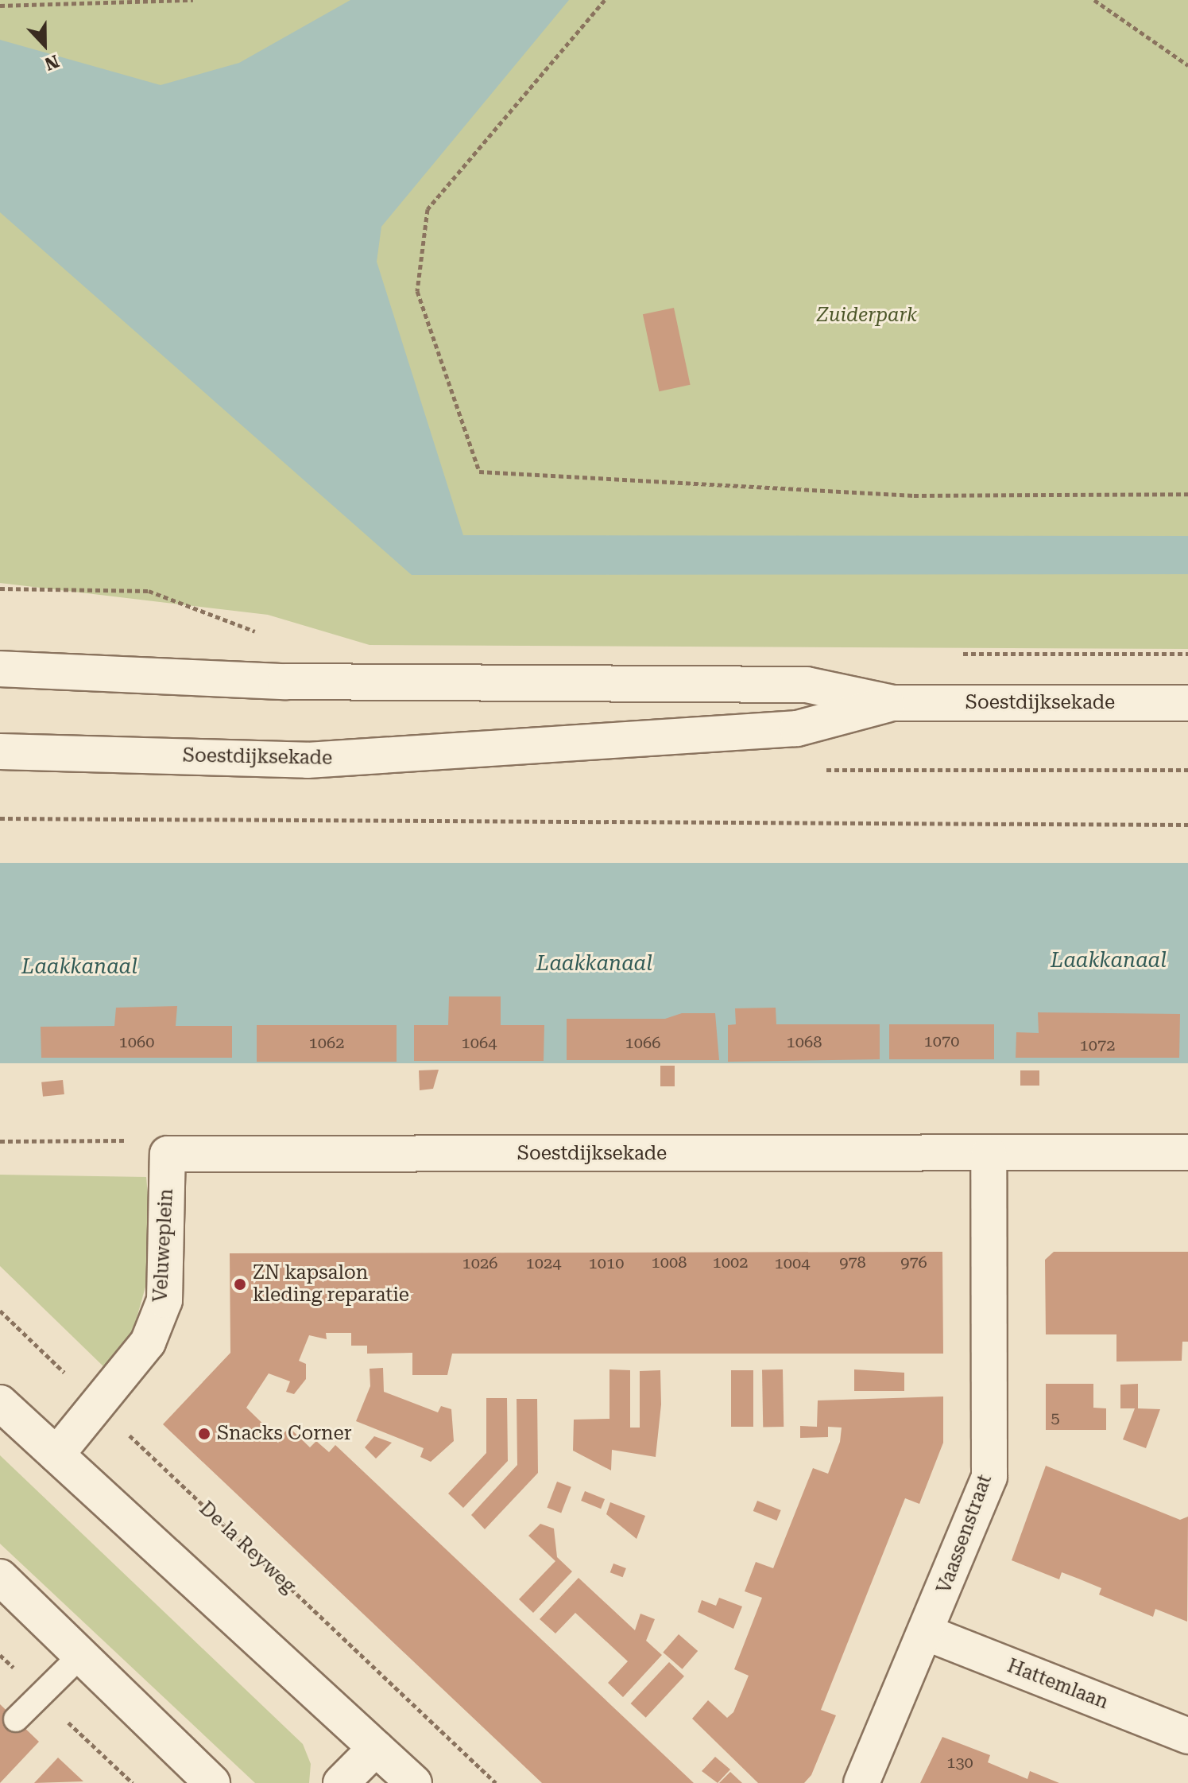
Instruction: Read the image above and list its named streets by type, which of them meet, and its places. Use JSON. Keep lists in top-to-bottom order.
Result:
{
  "streets": {
    "street": [
      "Soestdijksekade",
      "Veluweplein",
      "Vaassenstraat",
      "Hattemlaan"
    ],
    "path": ["De la Reyweg"]
  },
  "crossings": [
    ["Soestdijksekade", "Veluweplein"],
    ["Soestdijksekade", "Vaassenstraat"],
    ["Veluweplein", "De la Reyweg"],
    ["Vaassenstraat", "Hattemlaan"]
  ],
  "water": ["Laakkanaal"],
  "parks": ["Zuiderpark"],
  "places": ["ZN kapsalon kleding reparatie", "Snacks Corner"],
  "house_numbers": [
    "1070",
    "1060",
    "1068",
    "1062",
    "1064",
    "1066",
    "1072",
    "1008",
    "1002",
    "978",
    "976",
    "1026",
    "1024",
    "1010",
    "1004",
    "5",
    "130"
  ],
  "north": "bottom"
}
